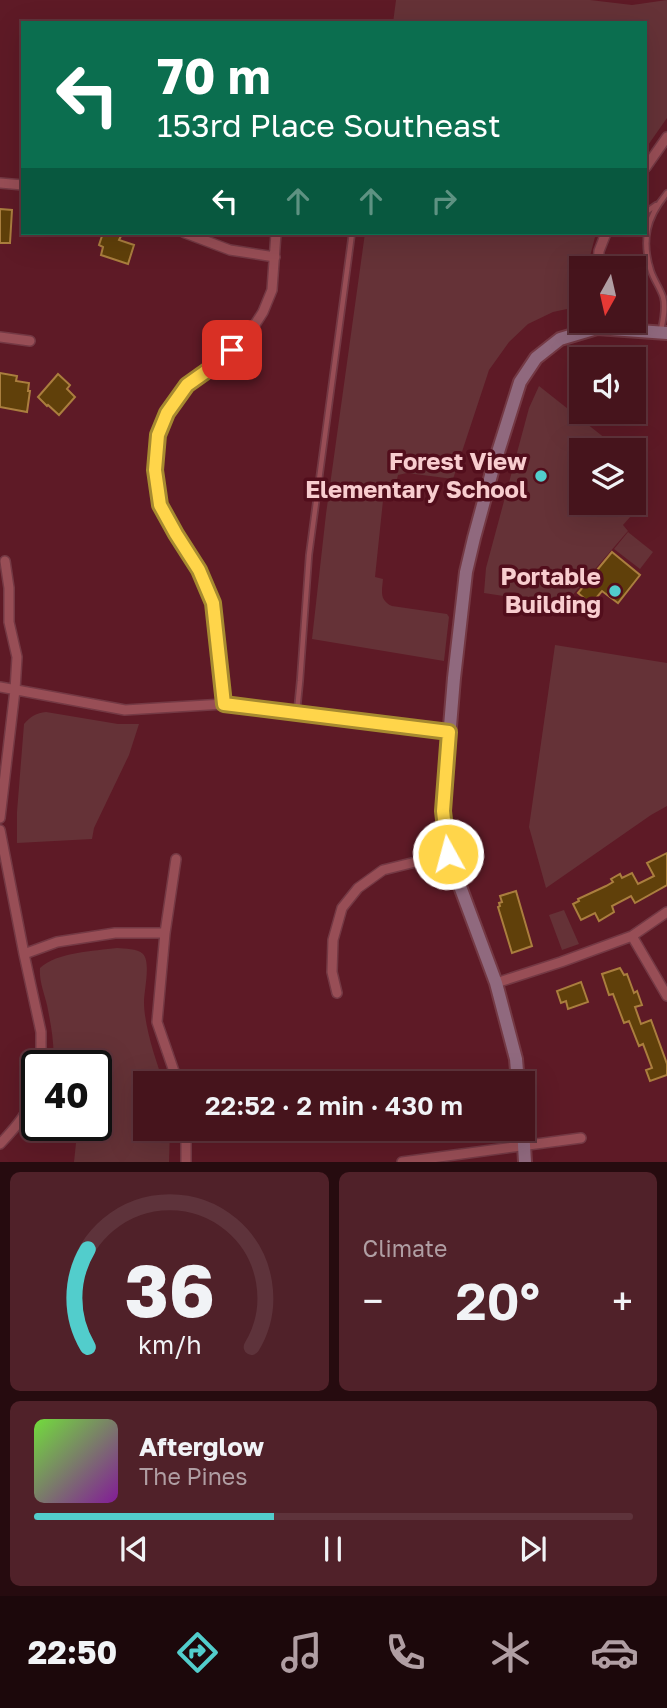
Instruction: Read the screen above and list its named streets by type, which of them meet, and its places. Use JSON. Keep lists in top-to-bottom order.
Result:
{
  "places": ["Forest View Elementary School", "Portable Building"],
  "north": "bottom",
  "page": {
    "turn": ["70 m", "153rd Place Southeast"],
    "limit": "40",
    "trip": "22:52 · 2 min · 430 m",
    "tile": "Climate",
    "heat": ["−", "20°", "+"],
    "song": ["Afterglow", "The Pines"],
    "tabs": "22:50",
    "gauge": ["36", "km/h"]
  }
}
